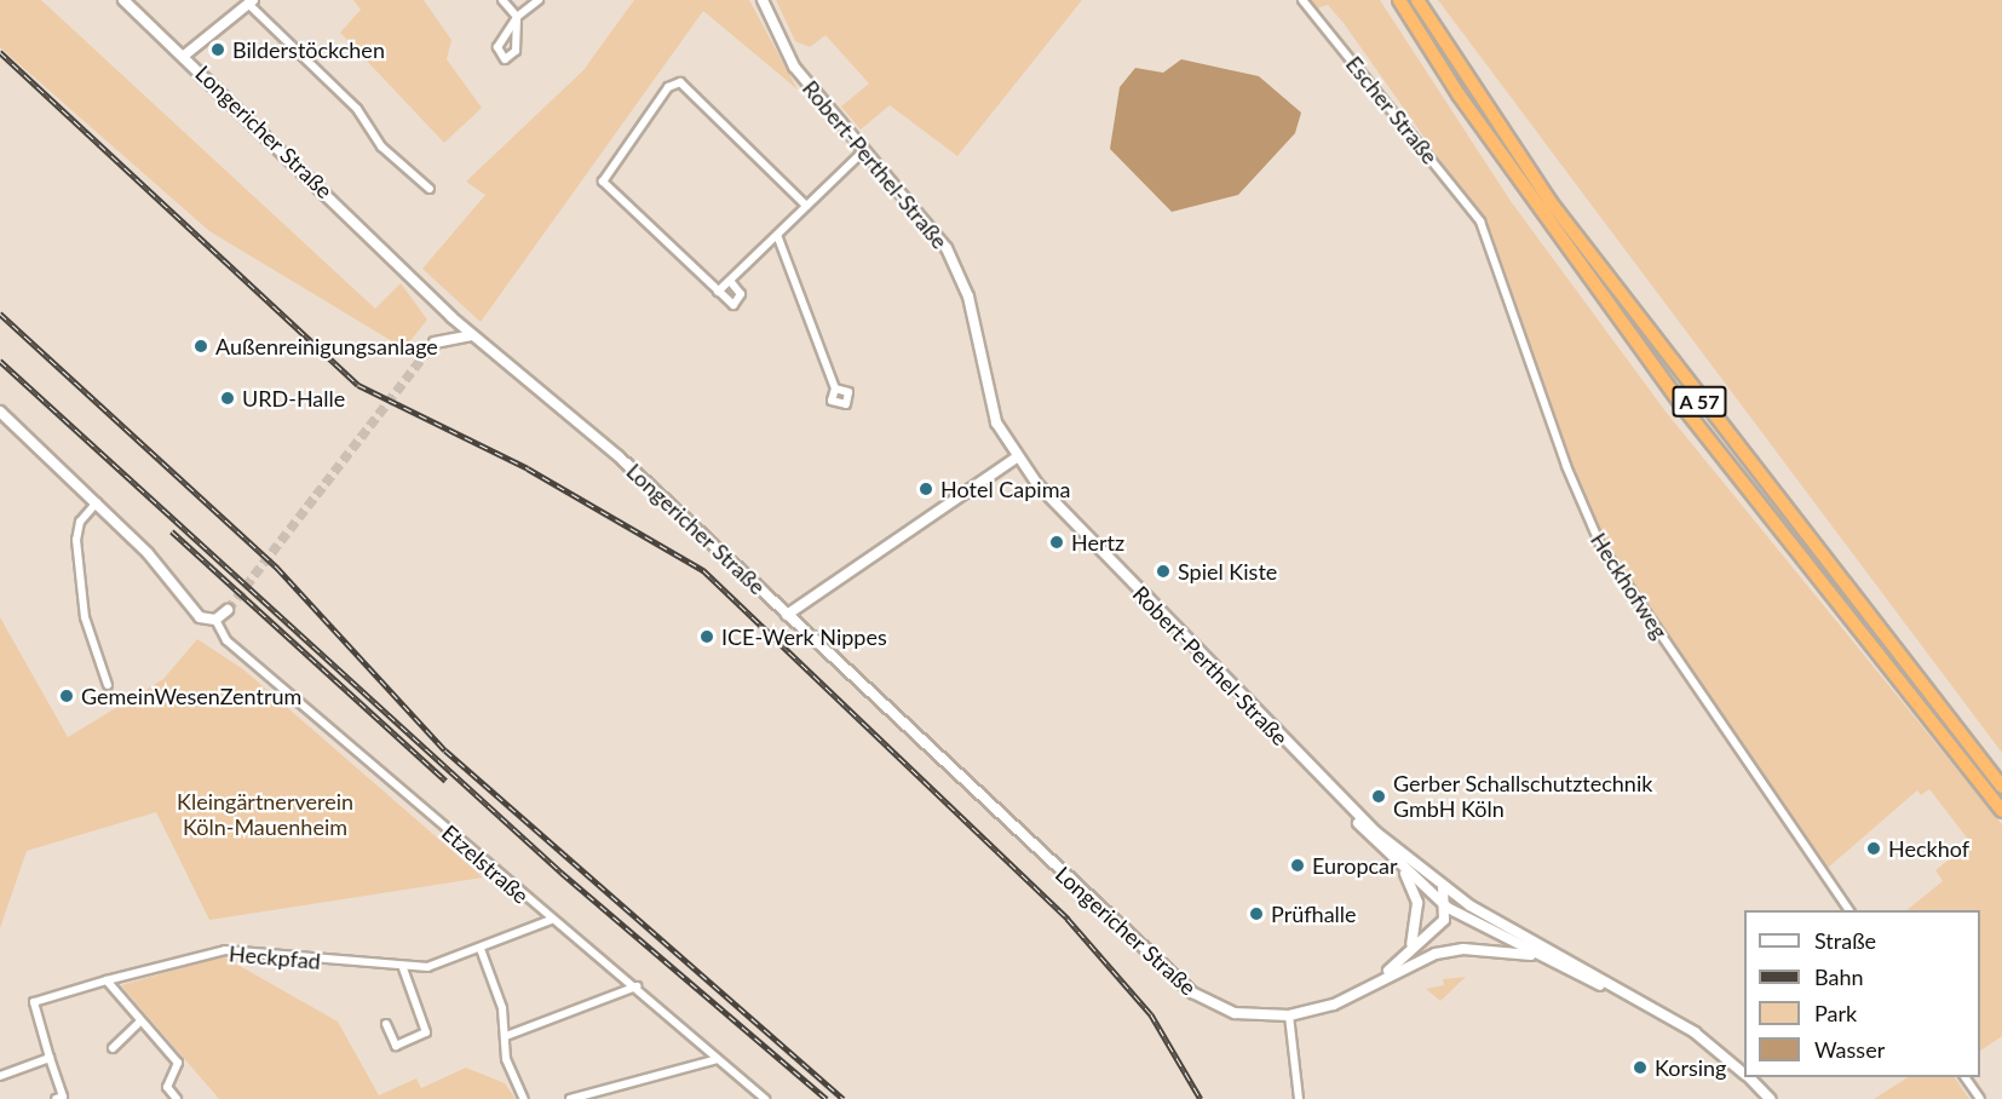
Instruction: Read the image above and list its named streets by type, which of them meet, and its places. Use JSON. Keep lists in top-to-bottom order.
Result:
{
  "streets": {
    "highway": ["A 57"],
    "street": [
      "Escher Straße",
      "Longericher Straße",
      "Robert-Perthel-Straße",
      "Heckhofweg",
      "Etzelstraße",
      "Heckpfad"
    ]
  },
  "crossings": [
    ["Escher Straße", "Heckhofweg"],
    ["Longericher Straße", "Robert-Perthel-Straße"],
    ["Etzelstraße", "Heckpfad"]
  ],
  "parks": ["Kleingärtnerverein Köln-Mauenheim"],
  "places": [
    "Bilderstöckchen",
    "Außenreinigungsanlage",
    "URD-Halle",
    "Hotel Capima",
    "Hertz",
    "Spiel Kiste",
    "ICE-Werk Nippes",
    "GemeinWesenZentrum",
    "Gerber Schallschutztechnik GmbH Köln",
    "Heckhof",
    "Europcar",
    "Prüfhalle",
    "Korsing"
  ],
  "legend": [
    "Straße",
    "Bahn",
    "Park",
    "Wasser"
  ]
}
